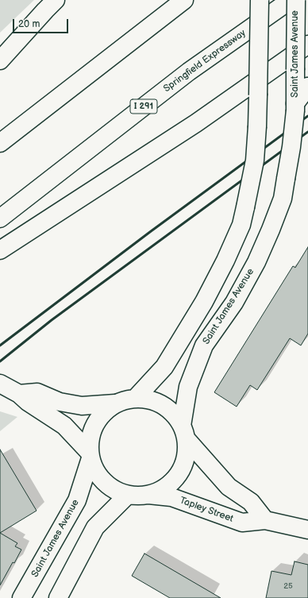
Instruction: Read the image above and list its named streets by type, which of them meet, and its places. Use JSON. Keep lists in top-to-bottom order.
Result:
{
  "streets": {
    "main road": [
      "Saint James Avenue",
      "Springfield Expressway",
      "I 291",
      "Tapley Street"
    ]
  },
  "crossings": [
    ["Saint James Avenue", "Tapley Street"]
  ],
  "house_numbers": ["25"],
  "scale_bar": "20 m"
}
